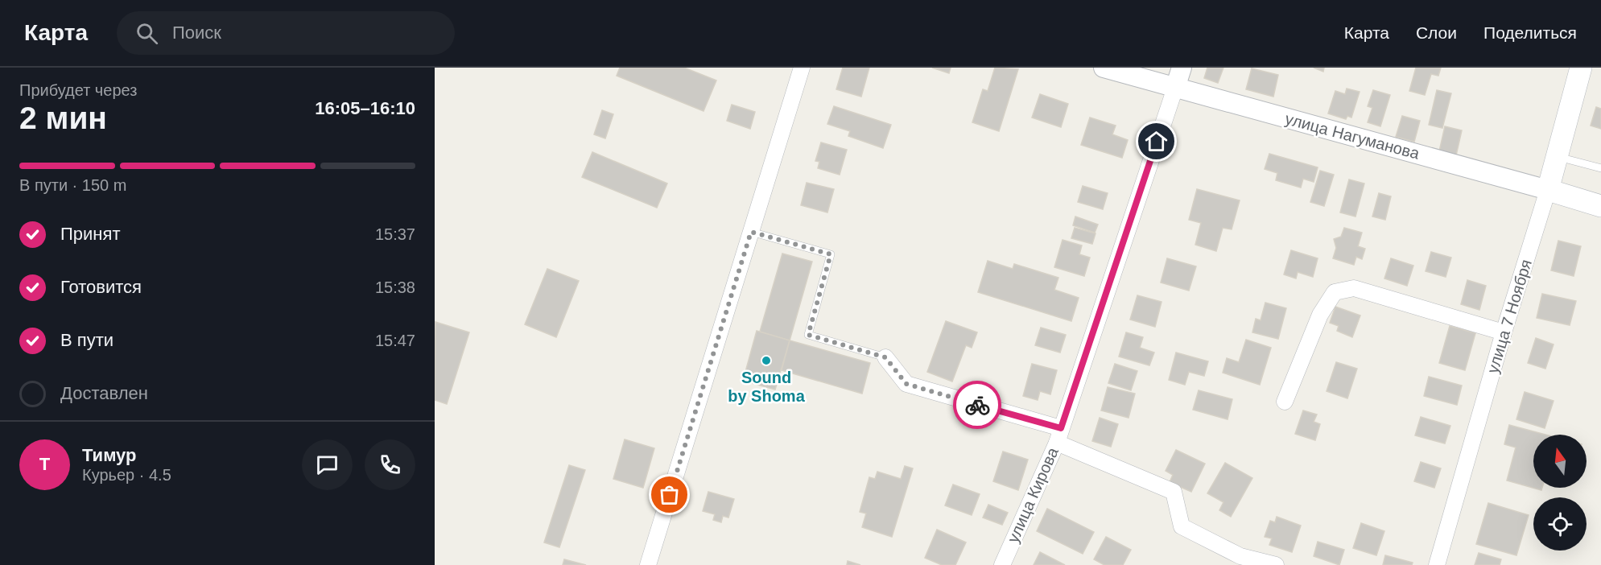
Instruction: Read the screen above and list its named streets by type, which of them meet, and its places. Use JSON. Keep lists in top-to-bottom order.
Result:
{
  "streets": {
    "main road": ["улица Нагуманова", "улица 7 Ноября"],
    "street": ["улица Кирова"]
  },
  "crossings": [
    ["улица Нагуманова", "улица 7 Ноября"],
    ["улица Нагуманова", "улица Кирова"]
  ],
  "places": ["Sound by Shoma"],
  "north": "top",
  "page": {
    "header": "Карта",
    "search": "Поиск",
    "nav": ["Карта", "Слои", "Поделиться"],
    "heading": ["2 мин", "Прибудет через", "16:05–16:10"],
    "panel": ["Тимур", "Курьер · 4.5"],
    "bar": "В пути · 150 m",
    "list": [
      ["Принят", "15:37"],
      ["Готовится", "15:38"],
      ["В пути", "15:47"],
      "Доставлен"
    ],
    "round": "Т"
  }
}
